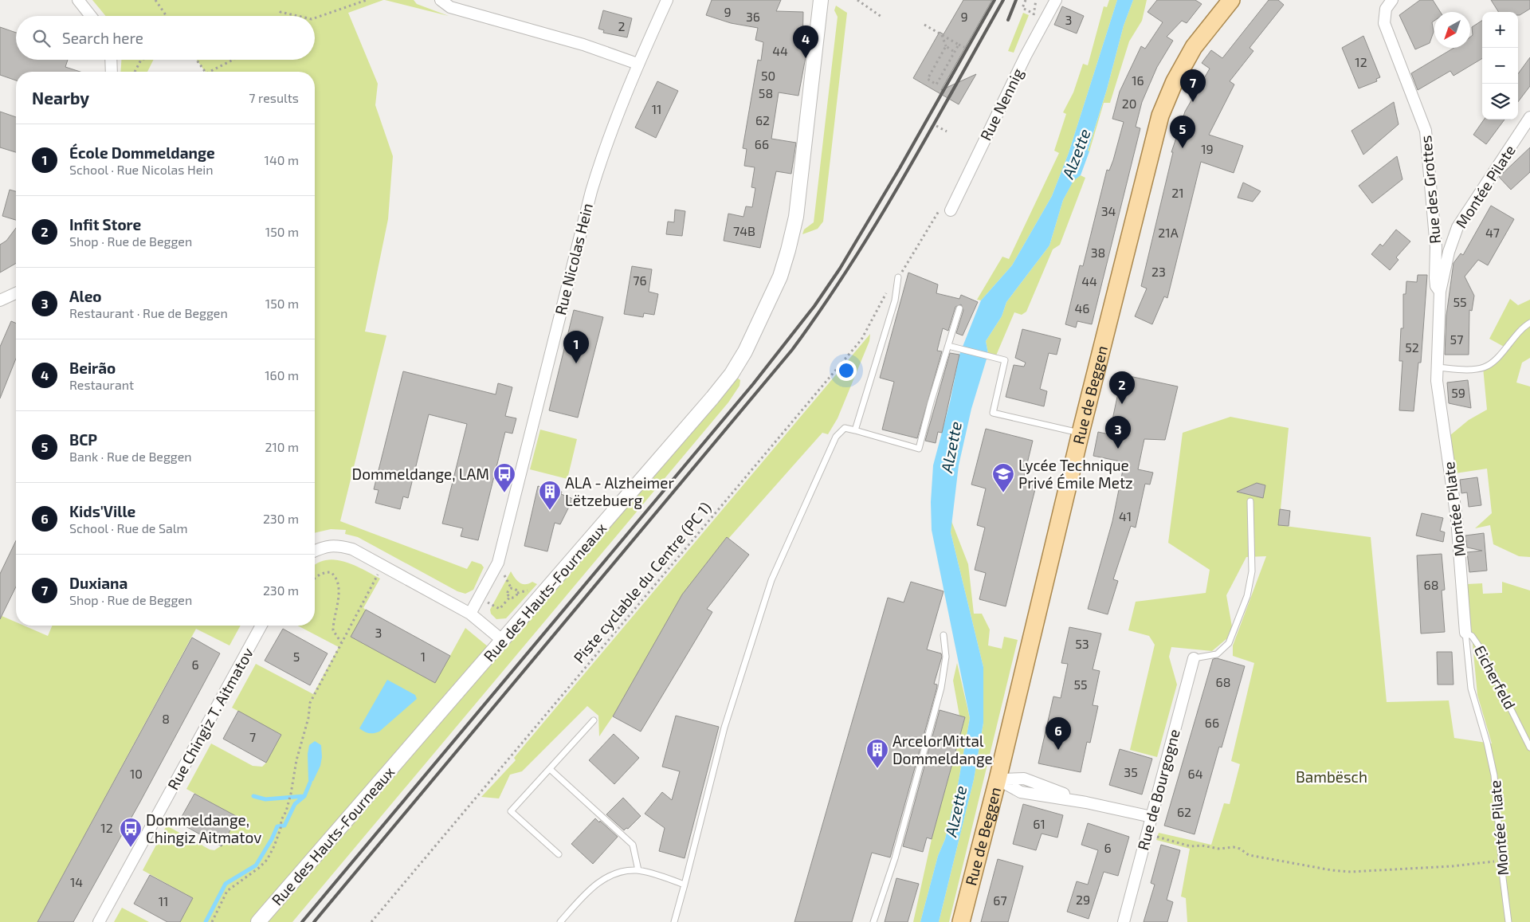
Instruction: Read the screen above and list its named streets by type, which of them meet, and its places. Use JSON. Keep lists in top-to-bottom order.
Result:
{
  "streets": {
    "main road": ["Rue de Beggen"],
    "street": [
      "Rue Nennig",
      "Montée Pilate",
      "Rue des Grottes",
      "Rue Nicolas Hein",
      "Rue des Hauts-Fourneaux",
      "Rue Chingiz T. Aitmatov",
      "Rue de Bourgogne"
    ],
    "lane": ["Eicherfeld"],
    "path": ["Piste cyclable du Centre (PC 1)"]
  },
  "crossings": [
    ["Montée Pilate", "Rue des Grottes"],
    ["Montée Pilate", "Eicherfeld"]
  ],
  "water": ["Alzette"],
  "parks": ["Bambësch"],
  "places": {
    "bus stop": ["Dommeldange, LAM", "Dommeldange, Chingiz Aitmatov"],
    "school or university": ["Lycée Technique Privé Émile Metz"],
    "building": ["ALA - Alzheimer Lëtzebuerg", "ArcelorMittal Dommeldange"]
  },
  "house_numbers": [
    "9",
    "36",
    "9",
    "3",
    "2",
    "44",
    "12",
    "50",
    "16",
    "58",
    "20",
    "11",
    "62",
    "66",
    "19",
    "21",
    "34",
    "74B",
    "21A",
    "47",
    "38",
    "23",
    "76",
    "44",
    "55",
    "46",
    "57",
    "52",
    "59",
    "41",
    "68",
    "3",
    "53",
    "5",
    "1",
    "6",
    "68",
    "55",
    "8",
    "66",
    "7",
    "35",
    "10",
    "64",
    "62",
    "61",
    "12",
    "6",
    "14",
    "29",
    "67",
    "11"
  ],
  "north": "bottom left",
  "page": {
    "map_buttons": ["+", "−"],
    "search": "Search here",
    "pins": [
      "4",
      "7",
      "5",
      "1",
      "2",
      "3",
      "6"
    ],
    "heading": ["Nearby", "7 results"],
    "list": [
      {
        "mark": "1",
        "name": "École Dommeldange",
        "note": "School · Rue Nicolas Hein",
        "value": "140 m"
      },
      {
        "mark": "2",
        "name": "Infit Store",
        "note": "Shop · Rue de Beggen",
        "value": "150 m"
      },
      {
        "mark": "3",
        "name": "Aleo",
        "note": "Restaurant · Rue de Beggen",
        "value": "150 m"
      },
      {
        "mark": "4",
        "name": "Beirão",
        "note": "Restaurant",
        "value": "160 m"
      },
      {
        "mark": "5",
        "name": "BCP",
        "note": "Bank · Rue de Beggen",
        "value": "210 m"
      },
      {
        "mark": "6",
        "name": "Kids'Ville",
        "note": "School · Rue de Salm",
        "value": "230 m"
      },
      {
        "mark": "7",
        "name": "Duxiana",
        "note": "Shop · Rue de Beggen",
        "value": "230 m"
      }
    ]
  }
}
